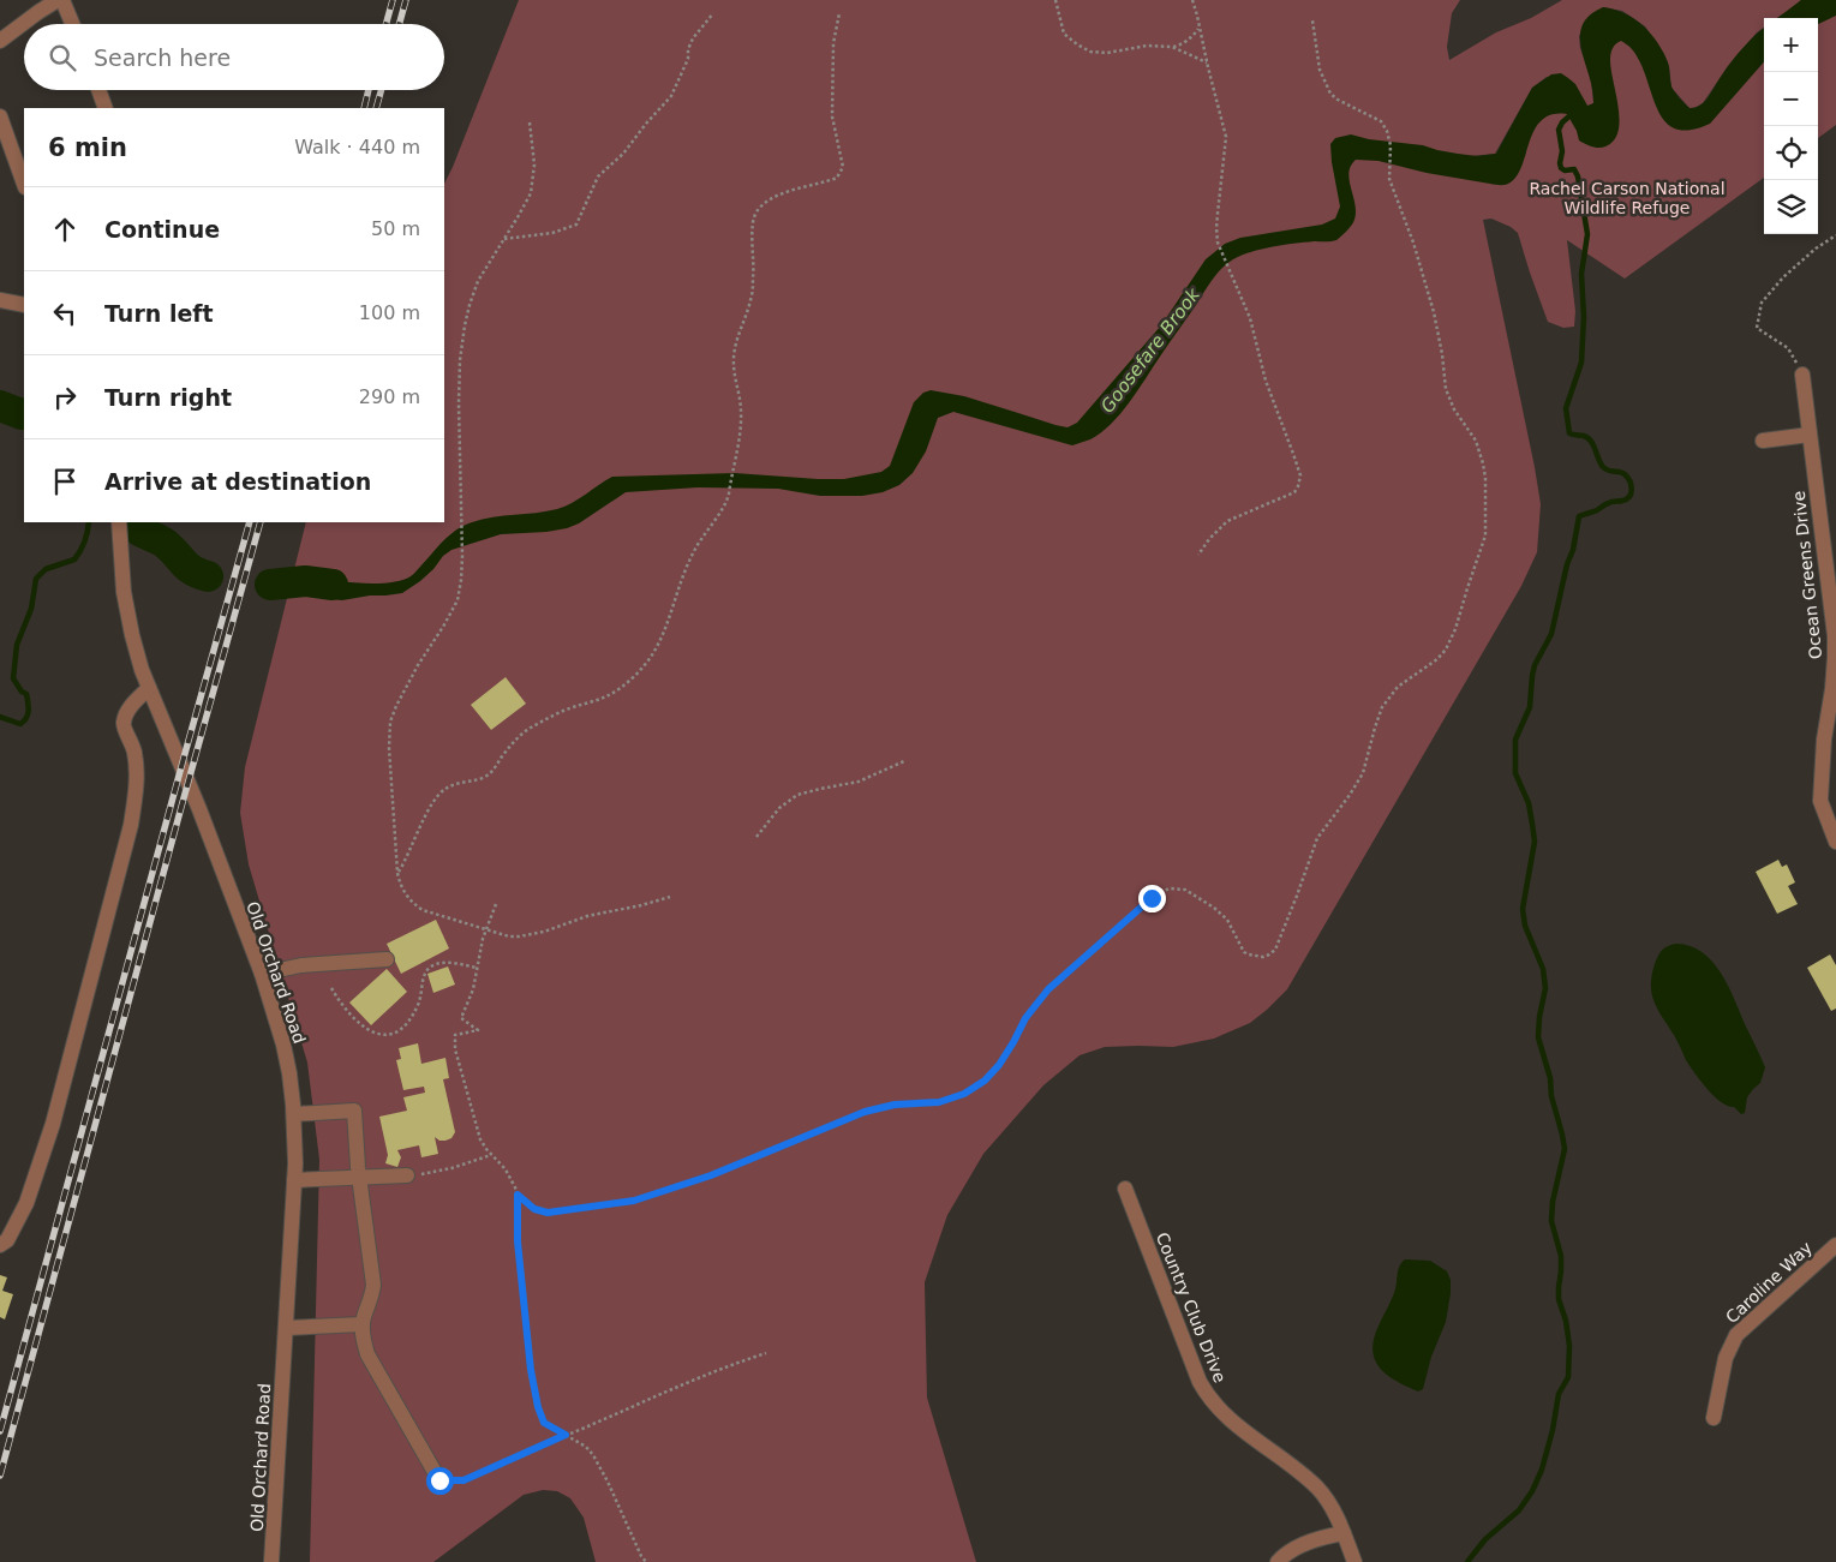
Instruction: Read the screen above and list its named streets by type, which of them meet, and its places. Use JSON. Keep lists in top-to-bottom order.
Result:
{
  "streets": {
    "street": [
      "Ocean Greens Drive",
      "Old Orchard Road",
      "Caroline Way",
      "Country Club Drive"
    ]
  },
  "water": ["Goosefare Brook"],
  "parks": ["Rachel Carson National Wildlife Refuge"],
  "page": {
    "map_buttons": ["+", "−"],
    "search": "Search here",
    "heading": ["6 min", "Walk · 440 m"],
    "list": [
      ["Continue", "50 m"],
      ["Turn left", "100 m"],
      ["Turn right", "290 m"],
      "Arrive at destination"
    ]
  }
}
